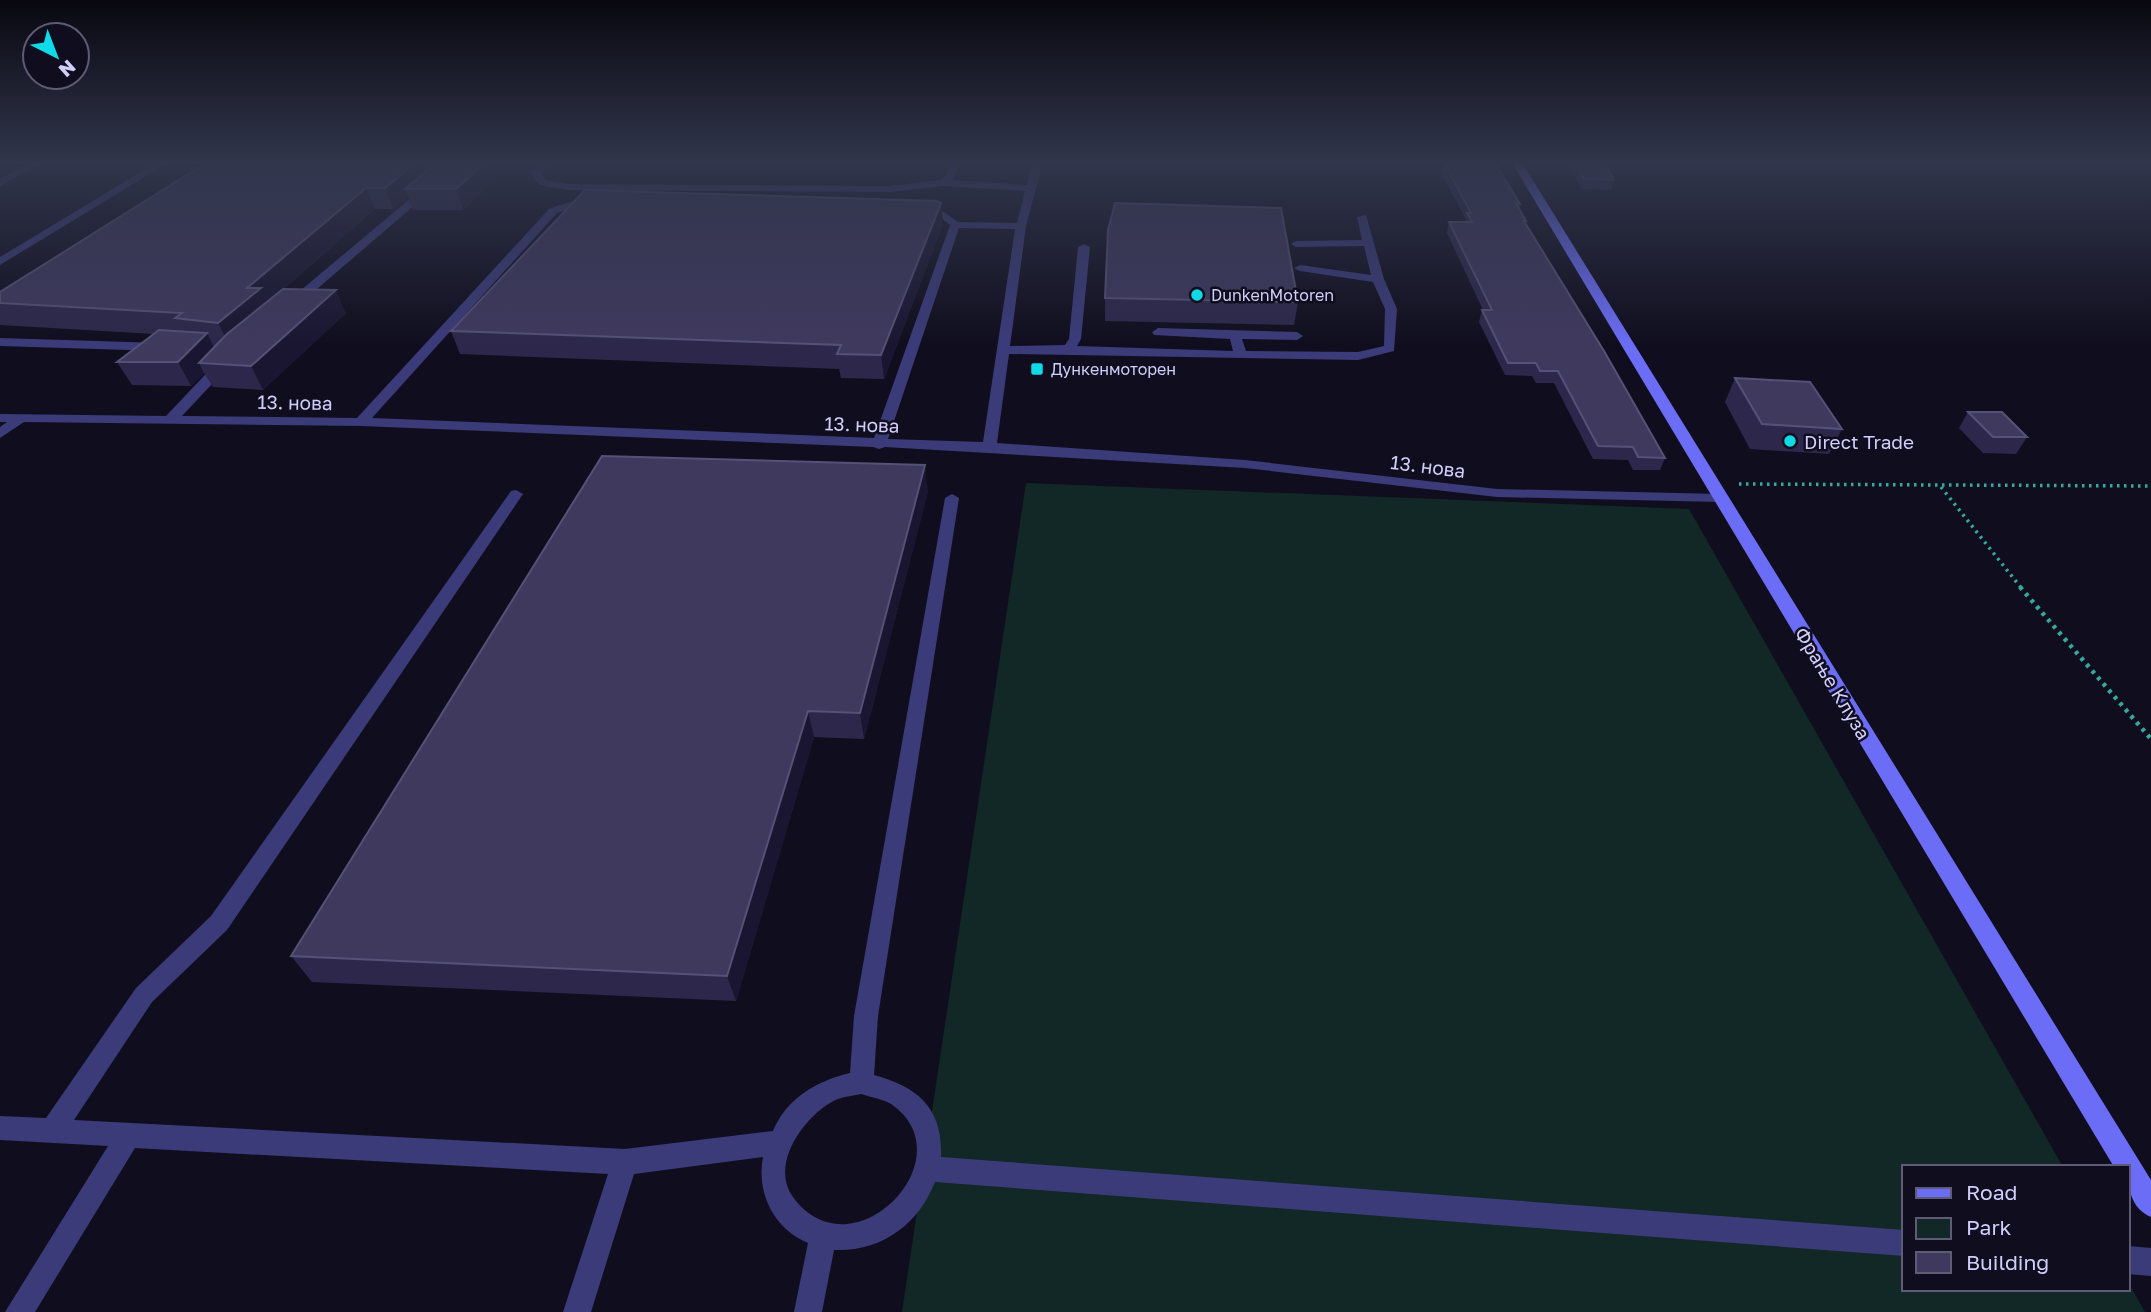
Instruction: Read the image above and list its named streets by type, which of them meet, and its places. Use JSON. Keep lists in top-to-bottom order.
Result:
{
  "streets": {
    "main road": ["Фрање Клуза"],
    "lane": ["13. нова"]
  },
  "crossings": [
    ["13. нова", "Фрање Клуза"]
  ],
  "places": {
    "other": ["DunkenMotoren", "Direct Trade"],
    "transit": ["Дункенмоторен"]
  },
  "legend": ["Road", "Park", "Building"],
  "north": "bottom right"
}
